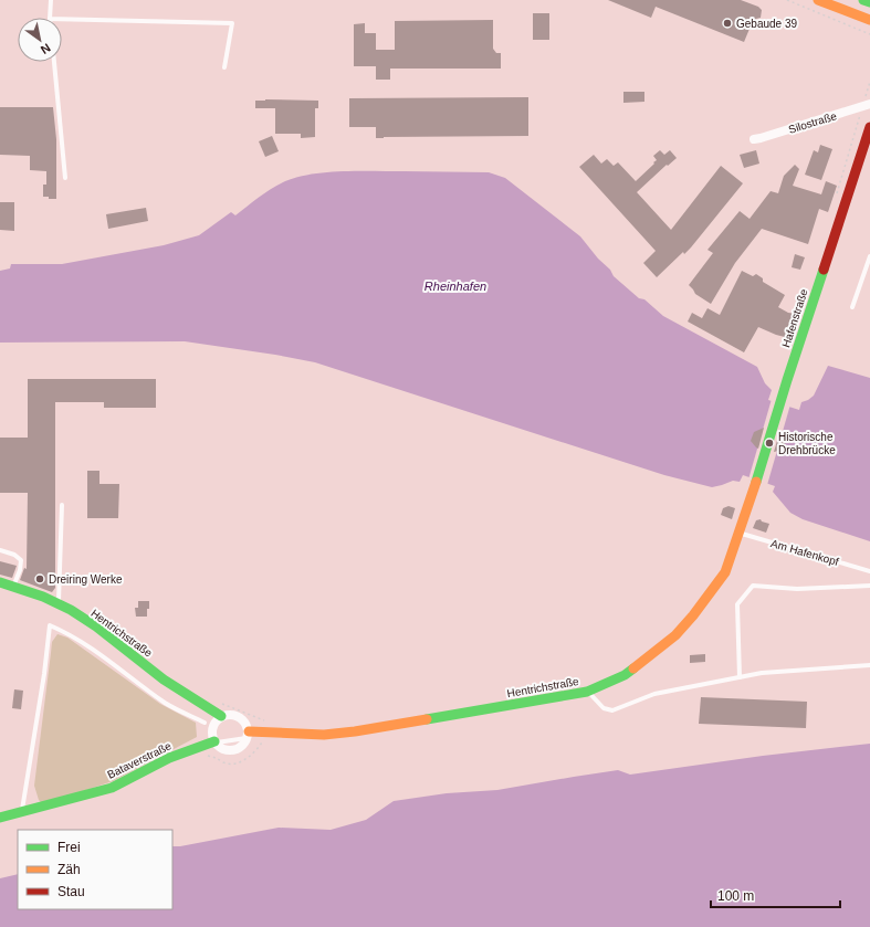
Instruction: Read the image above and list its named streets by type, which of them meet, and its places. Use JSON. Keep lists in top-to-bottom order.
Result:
{
  "streets": {
    "street": [
      "Silostraße",
      "Hafenstraße",
      "Hentrichstraße",
      "Bataverstraße"
    ],
    "lane": ["Am Hafenkopf"]
  },
  "crossings": [
    ["Hafenstraße", "Hentrichstraße"],
    ["Am Hafenkopf", "Hentrichstraße"],
    ["Hentrichstraße", "Bataverstraße"]
  ],
  "water": ["Rheinhafen"],
  "places": ["Gebaude 39", "Historische Drehbrücke", "Dreiring Werke"],
  "legend": ["Frei", "Zäh", "Stau"],
  "scale_bar": "100 m",
  "north": "bottom right"
}
